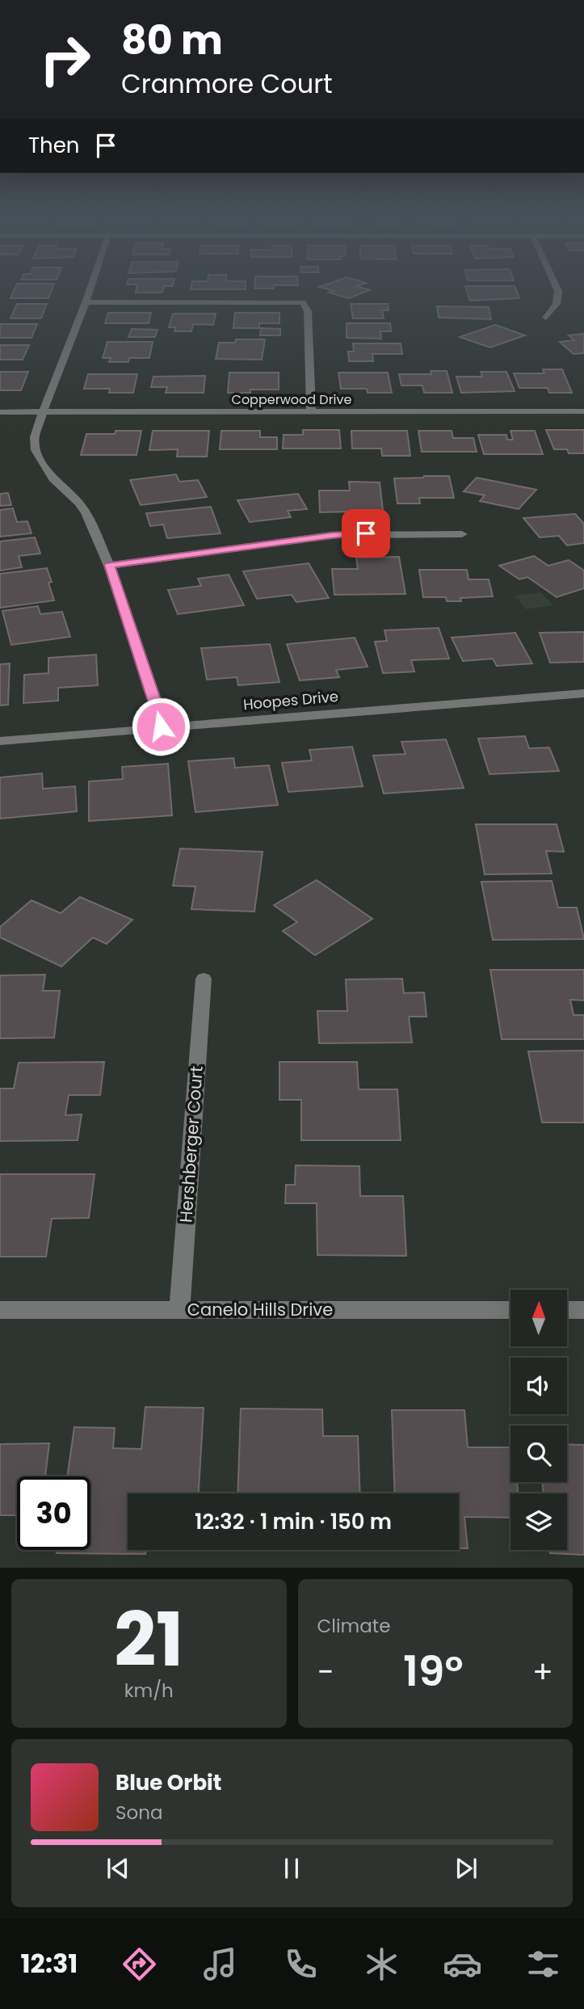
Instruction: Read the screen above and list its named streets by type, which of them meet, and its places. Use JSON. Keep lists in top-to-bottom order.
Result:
{
  "streets": {
    "street": [
      "Copperwood Drive",
      "Hoopes Drive",
      "Hershberger Court",
      "Canelo Hills Drive"
    ]
  },
  "crossings": [
    ["Hershberger Court", "Canelo Hills Drive"]
  ],
  "north": "top",
  "page": {
    "turn": ["80 m", "Cranmore Court"],
    "then": "Then",
    "limit": "30",
    "trip": "12:32 · 1 min · 150 m",
    "tile": [
      ["21", "km/h"],
      "Climate"
    ],
    "heat": ["−", "19°", "+"],
    "song": ["Blue Orbit", "Sona"],
    "tabs": "12:31"
  }
}
